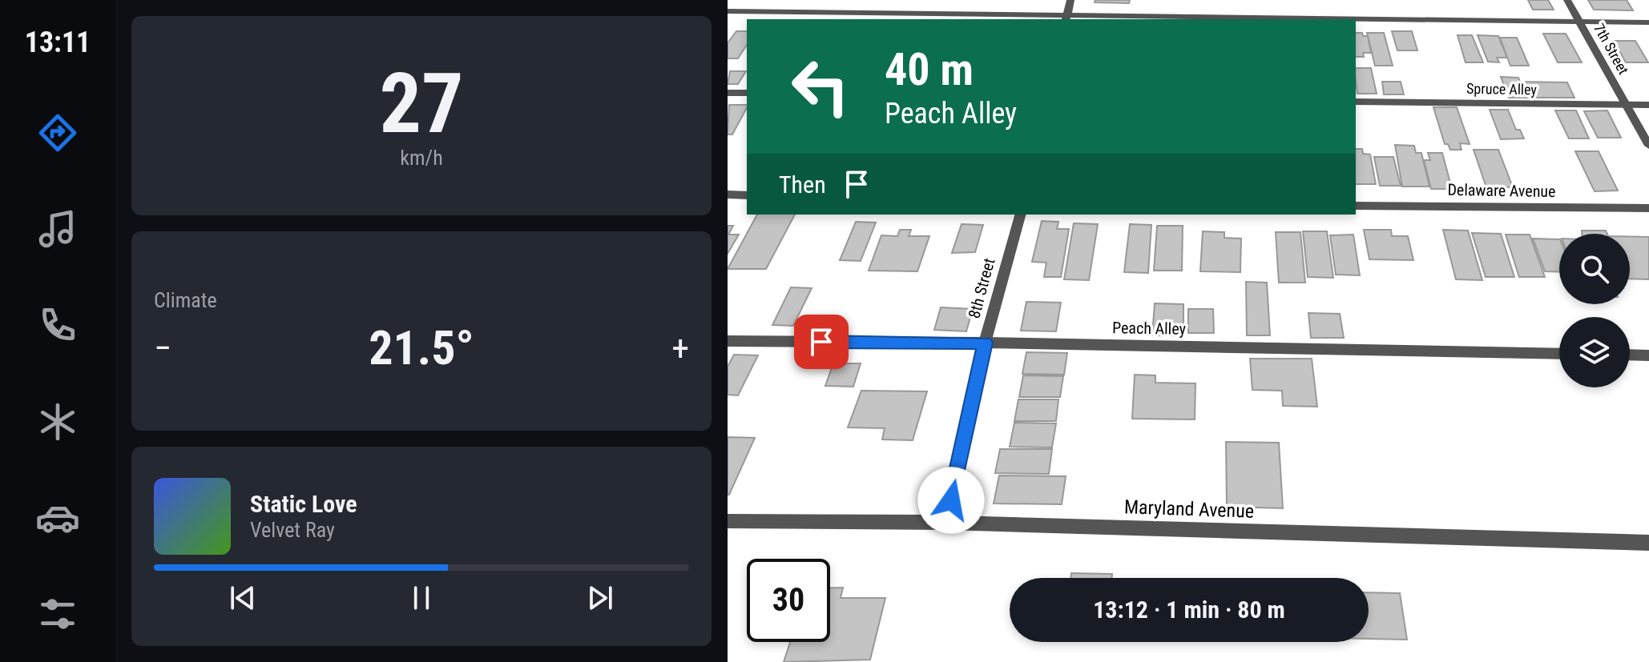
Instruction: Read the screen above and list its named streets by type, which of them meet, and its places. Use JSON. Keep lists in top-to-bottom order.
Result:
{
  "streets": {
    "street": [
      "7th Street",
      "Spruce Alley",
      "Delaware Avenue",
      "8th Street",
      "Peach Alley",
      "Maryland Avenue"
    ]
  },
  "crossings": [
    ["7th Street", "Spruce Alley"],
    ["8th Street", "Peach Alley"],
    ["8th Street", "Maryland Avenue"]
  ],
  "page": {
    "tabs": "13:11",
    "tile": [
      ["27", "km/h"],
      "Climate"
    ],
    "turn": ["40 m", "Peach Alley"],
    "then": "Then",
    "heat": ["−", "21.5°", "+"],
    "song": ["Static Love", "Velvet Ray"],
    "limit": "30",
    "trip": "13:12 · 1 min · 80 m"
  }
}
